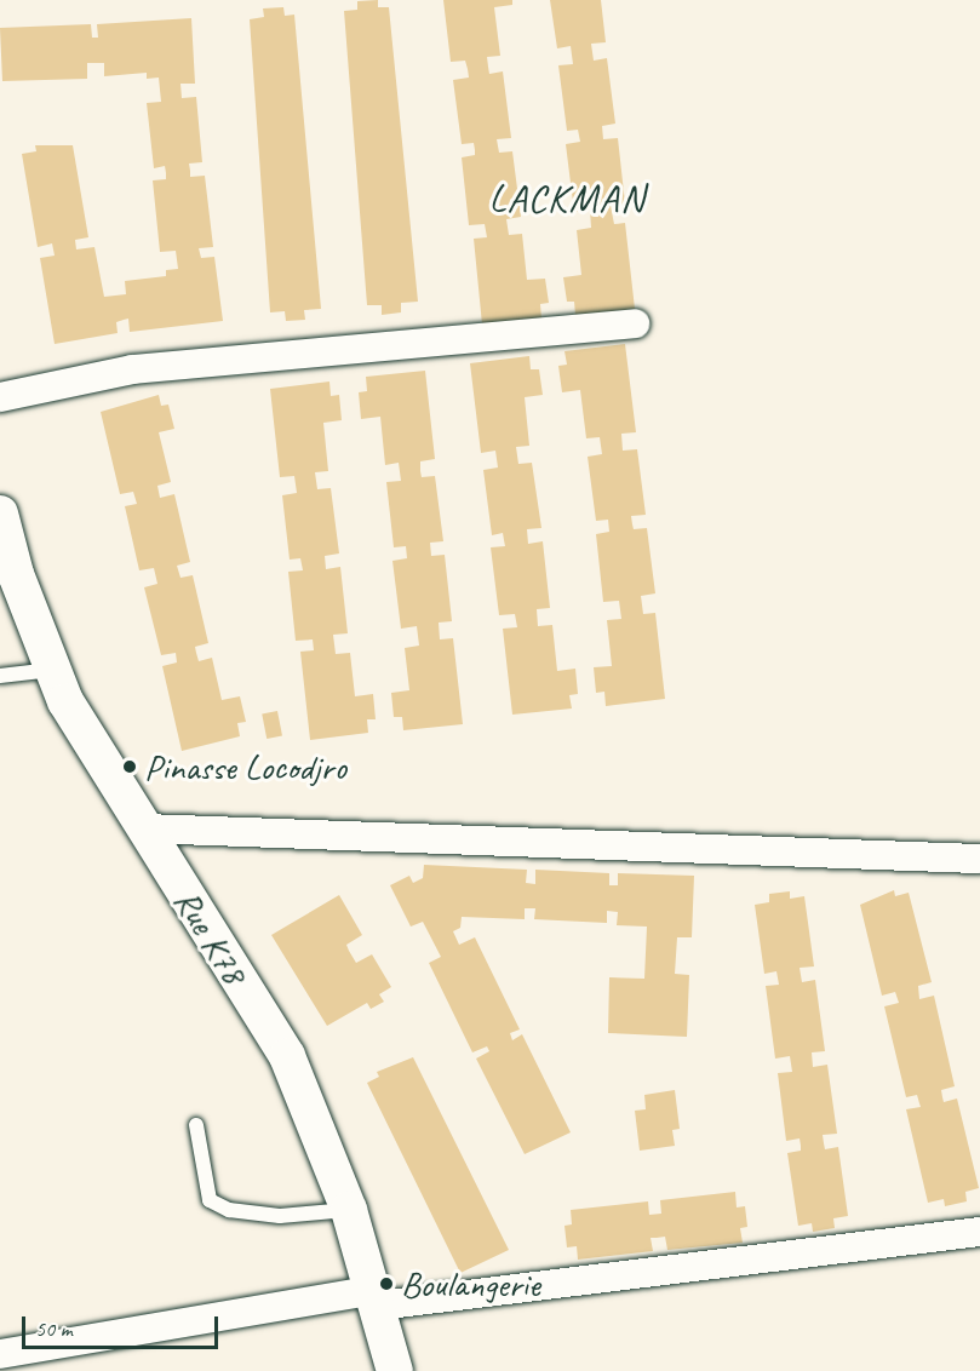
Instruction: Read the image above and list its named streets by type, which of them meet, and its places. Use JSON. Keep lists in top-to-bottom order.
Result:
{
  "streets": {
    "street": ["Rue K78"]
  },
  "districts": ["LACKMAN"],
  "places": ["Pinasse Locodjro", "Boulangerie"],
  "scale_bar": "50 m"
}
